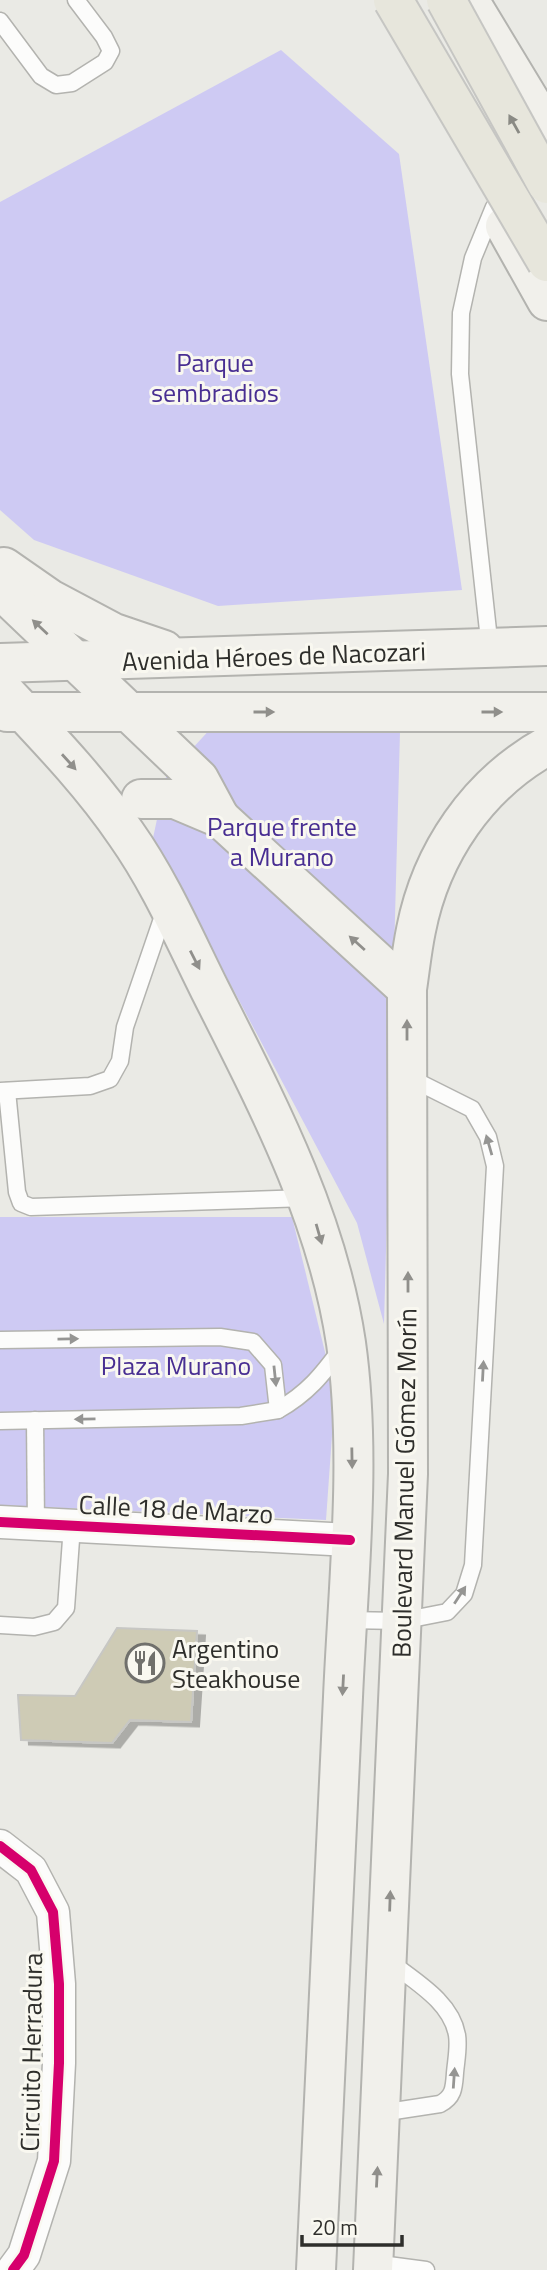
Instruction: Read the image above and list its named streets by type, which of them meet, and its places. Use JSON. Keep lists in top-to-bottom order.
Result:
{
  "streets": {
    "main road": ["Avenida Héroes de Nacozari", "Boulevard Manuel Gómez Morín"],
    "street": ["Calle 18 de Marzo", "Circuito Herradura"]
  },
  "crossings": [
    ["Avenida Héroes de Nacozari", "Boulevard Manuel Gómez Morín"],
    ["Boulevard Manuel Gómez Morín", "Calle 18 de Marzo"]
  ],
  "parks": ["Parque sembradios", "Parque frente a Murano", "Plaza Murano"],
  "places": {
    "restaurant": ["Argentino Steakhouse"]
  },
  "scale_bar": "20 m"
}
